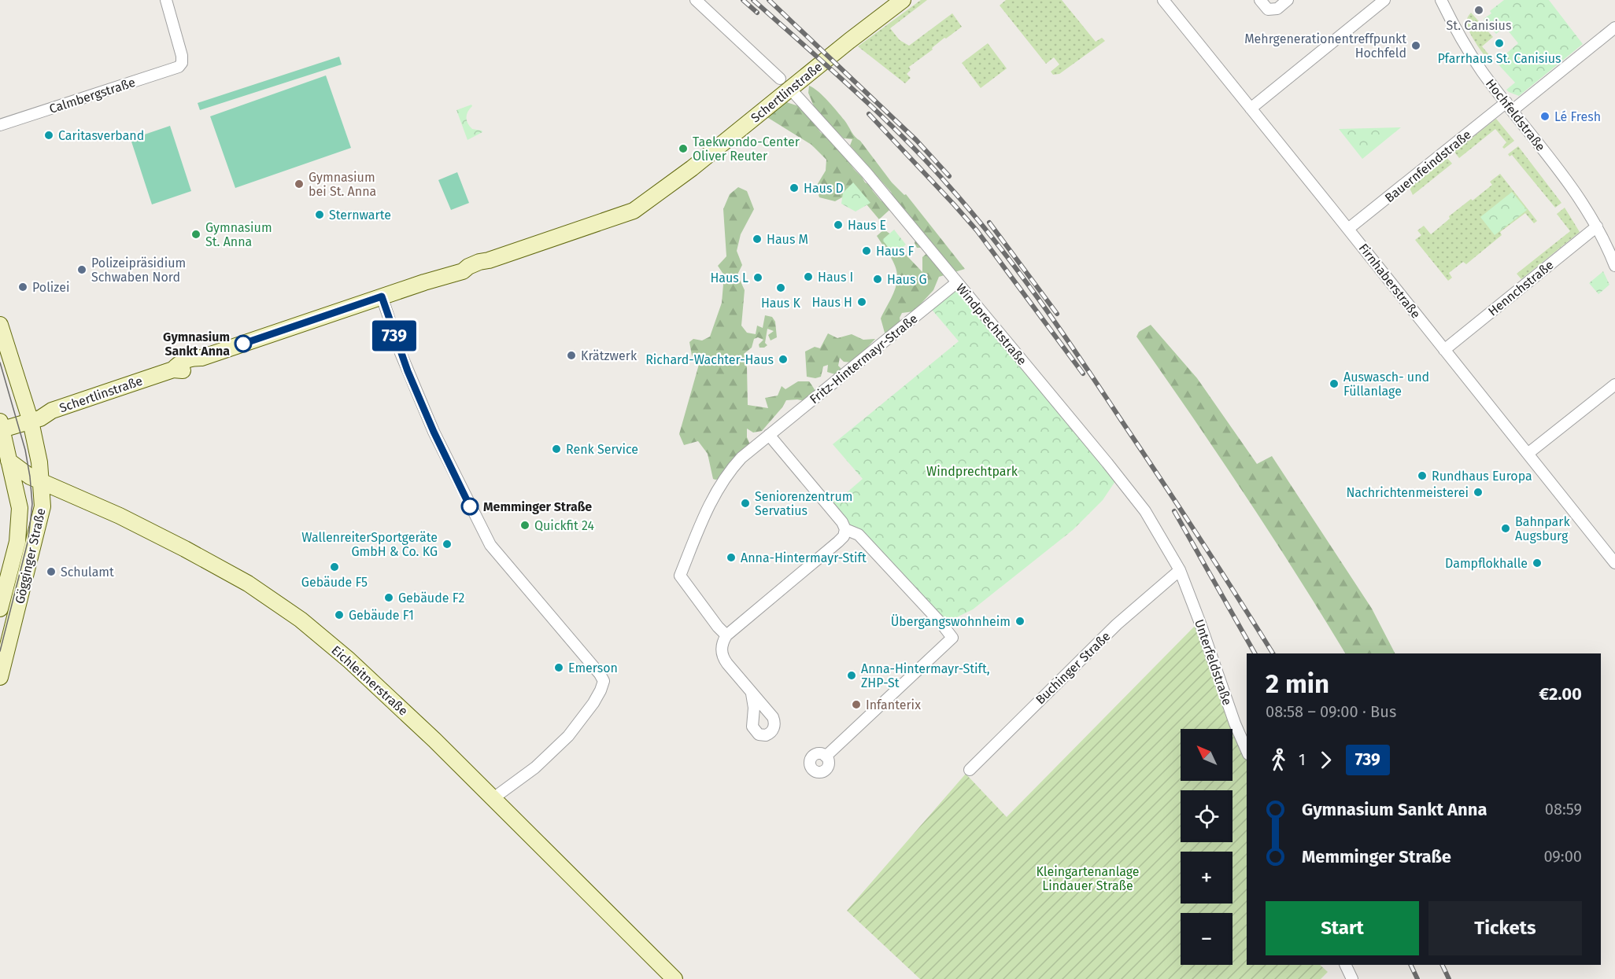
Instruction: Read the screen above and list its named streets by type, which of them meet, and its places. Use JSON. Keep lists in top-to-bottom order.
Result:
{
  "streets": {
    "main road": ["Schertlinstraße", "Gögginger Straße", "Eichleitnerstraße"],
    "street": [
      "Calmbergstraße",
      "Hochfeldstraße",
      "Bauernfeindstraße",
      "Firnhaberstraße",
      "Hennchstraße",
      "Windprechtstraße",
      "Fritz-Hintermayr-Straße",
      "Unterfeldstraße",
      "Buchinger Straße"
    ]
  },
  "crossings": [
    ["Schertlinstraße", "Windprechtstraße"],
    ["Schertlinstraße", "Gögginger Straße"],
    ["Hochfeldstraße", "Bauernfeindstraße"],
    ["Hochfeldstraße", "Hennchstraße"],
    ["Bauernfeindstraße", "Firnhaberstraße"],
    ["Firnhaberstraße", "Hennchstraße"],
    ["Windprechtstraße", "Fritz-Hintermayr-Straße"],
    ["Windprechtstraße", "Unterfeldstraße"],
    ["Windprechtstraße", "Buchinger Straße"],
    ["Gögginger Straße", "Eichleitnerstraße"],
    ["Unterfeldstraße", "Buchinger Straße"]
  ],
  "parks": ["Windprechtpark", "Kleingartenanlage Lindauer Straße"],
  "places": [
    "St. Canisius",
    "Pfarrhaus St. Canisius",
    "Mehrgenerationentreffpunkt Hochfeld",
    "Lé Fresh",
    "Caritasverband",
    "Taekwondo-Center Oliver Reuter",
    "Gymnasium bei St. Anna",
    "Haus D",
    "Sternwarte",
    "Haus E",
    "Gymnasium St. Anna",
    "Haus M",
    "Haus F",
    "Polizeipräsidium Schwaben Nord",
    "Haus I",
    "Haus L",
    "Haus G",
    "Polizei",
    "Haus K",
    "Haus H",
    "Gymnasium Sankt Anna",
    "Krätzwerk",
    "Richard-Wachter-Haus",
    "Auswasch- und Füllanlage",
    "Renk Service",
    "Rundhaus Europa",
    "Nachrichtenmeisterei",
    "Seniorenzentrum Servatius",
    "Memminger Straße",
    "Quickfit 24",
    "Bahnpark Augsburg",
    "WallenreiterSportgeräte GmbH & Co. KG",
    "Anna-Hintermayr-Stift",
    "Dampflokhalle",
    "Gebäude F5",
    "Schulamt",
    "Gebäude F2",
    "Gebäude F1",
    "Übergangswohnheim",
    "Emerson",
    "Anna-Hintermayr-Stift, ZHP-St",
    "Infanterix"
  ],
  "lines": ["bus line 739"],
  "north": "top left",
  "page": {
    "on_map": "739",
    "heading": ["2 min", "08:58 – 09:00 · Bus", "€2.00"],
    "map_buttons": ["+", "−"],
    "legs": ["1", "739"],
    "list": [
      {
        "name": "Gymnasium Sankt Anna",
        "value": "08:59"
      },
      {
        "name": "Memminger Straße",
        "value": "09:00"
      }
    ],
    "buttons": ["Start", "Tickets"]
  }
}
